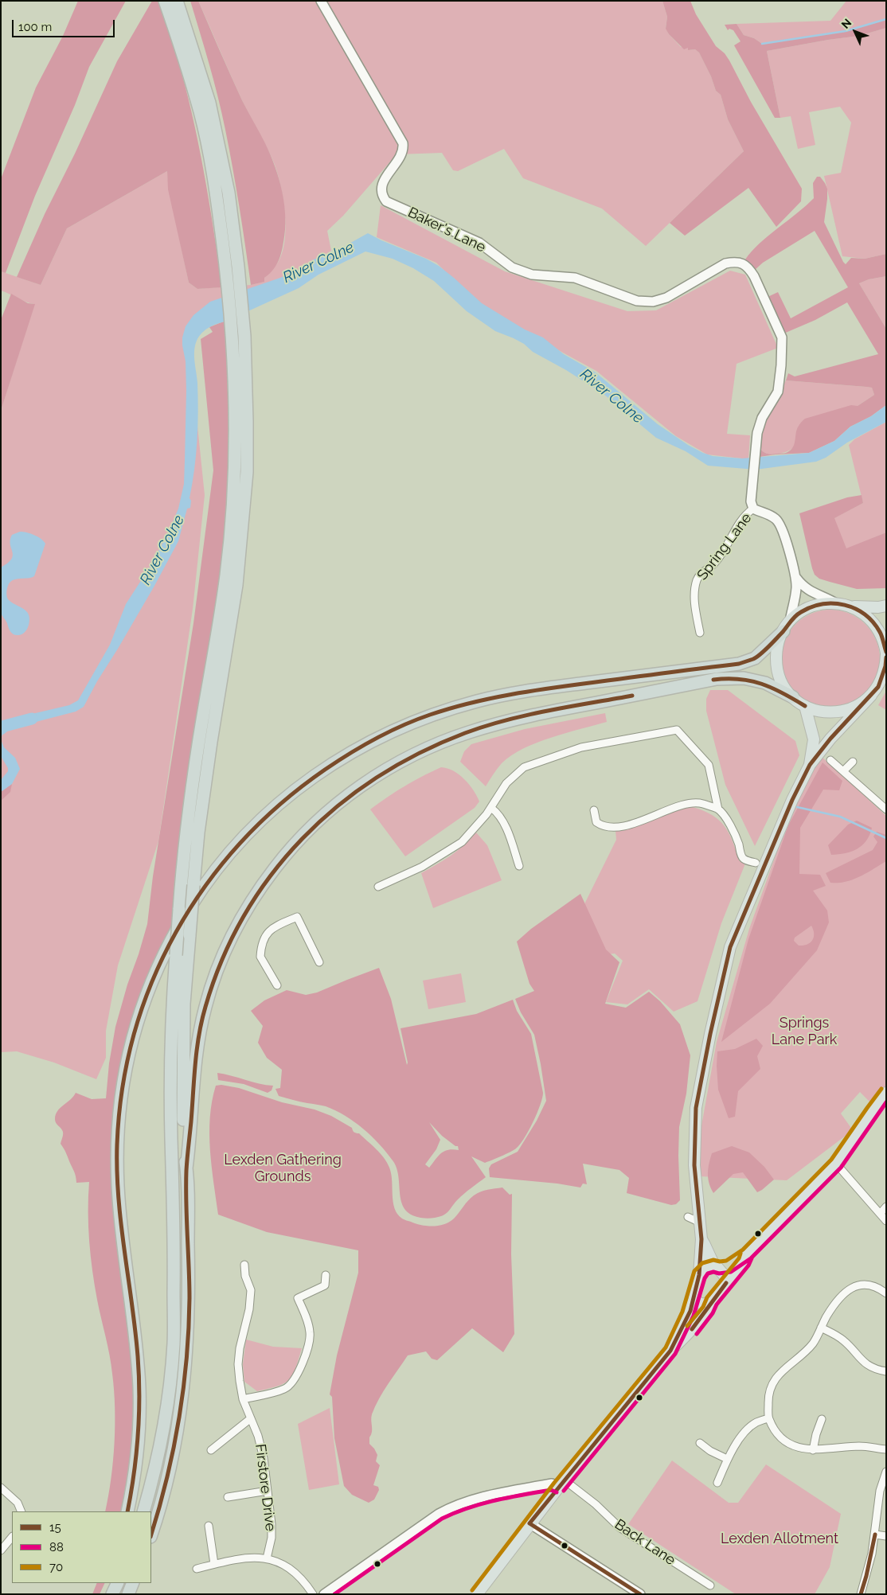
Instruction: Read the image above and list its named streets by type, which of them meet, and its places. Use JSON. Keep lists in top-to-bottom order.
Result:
{
  "streets": {
    "street": [
      "Baker's Lane",
      "Spring Lane",
      "Firstore Drive",
      "Back Lane"
    ]
  },
  "crossings": [
    ["Baker's Lane", "Spring Lane"]
  ],
  "water": ["River Colne"],
  "parks": ["Springs Lane Park", "Lexden Gathering Grounds", "Lexden Allotment"],
  "lines": ["transit line 15", "transit line 70", "transit line 88"],
  "legend": ["15", "88", "70"],
  "scale_bar": "100 m",
  "north": "top left"
}
